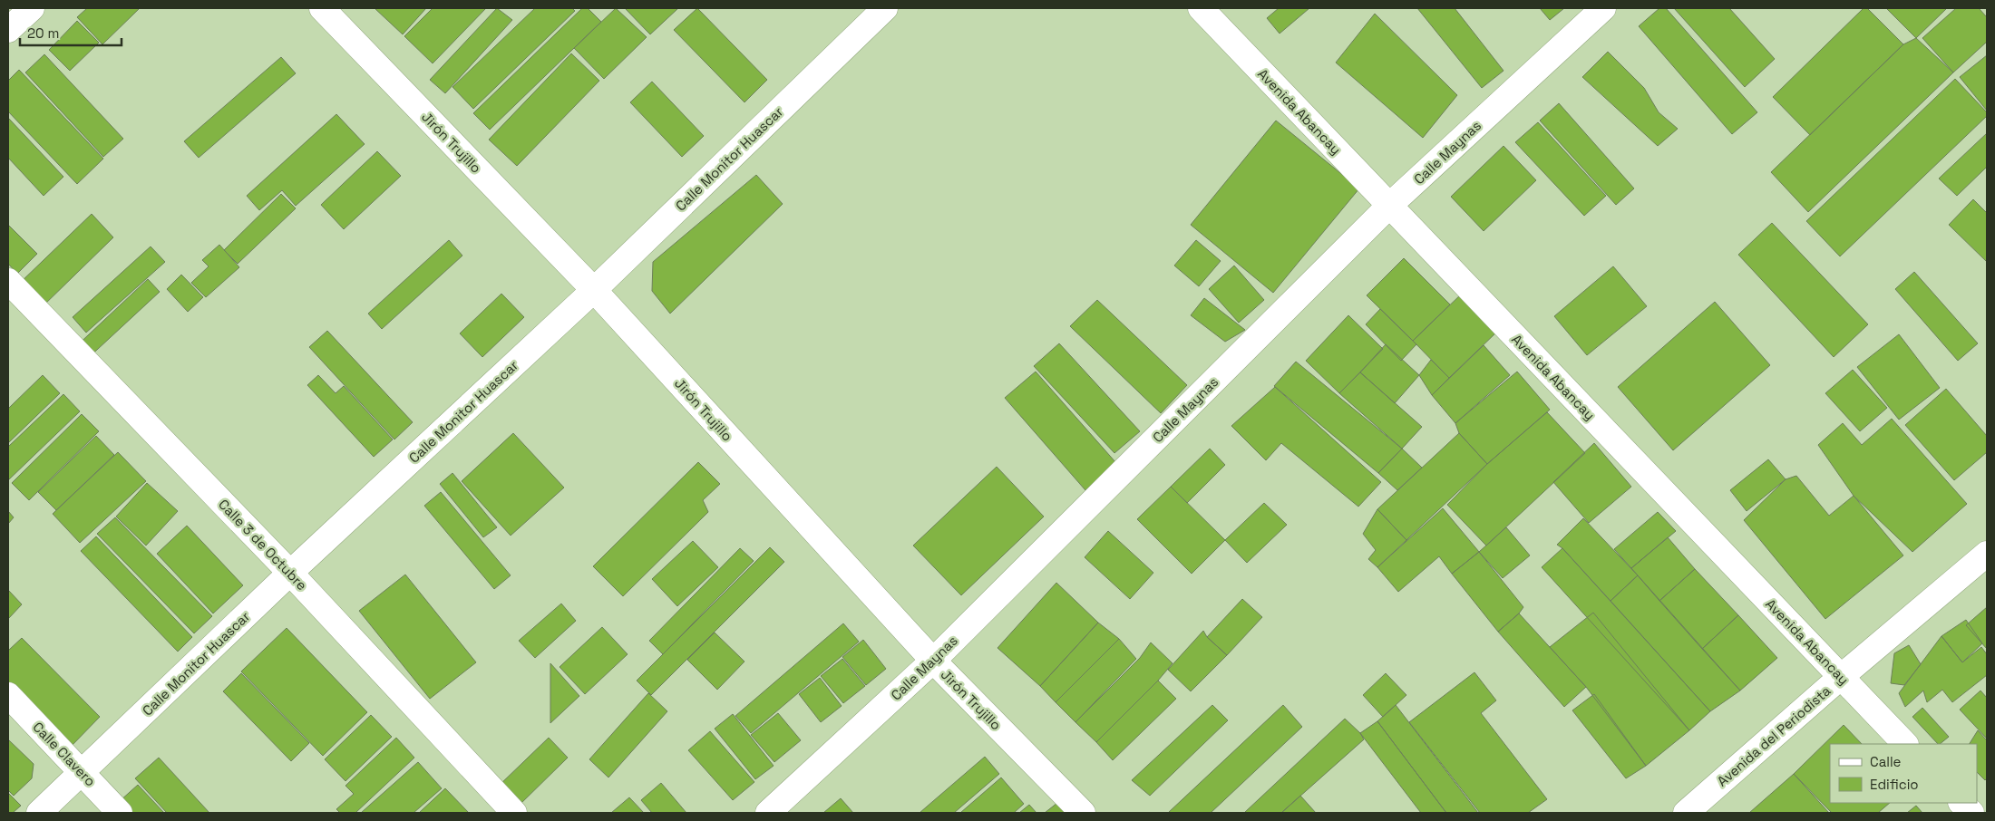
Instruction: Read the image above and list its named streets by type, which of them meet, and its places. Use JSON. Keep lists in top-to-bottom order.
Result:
{
  "streets": {
    "street": [
      "Avenida Abancay",
      "Jirón Trujillo",
      "Calle Maynas",
      "Calle Monitor Huascar",
      "Calle 3 de Octubre",
      "Avenida del Periodista",
      "Calle Clavero"
    ]
  },
  "crossings": [
    ["Avenida Abancay", "Calle Maynas"],
    ["Avenida Abancay", "Avenida del Periodista"],
    ["Jirón Trujillo", "Calle Maynas"],
    ["Jirón Trujillo", "Calle Monitor Huascar"],
    ["Calle Monitor Huascar", "Calle 3 de Octubre"],
    ["Calle Monitor Huascar", "Calle Clavero"]
  ],
  "legend": ["Calle", "Edificio"],
  "scale_bar": "20 m"
}
